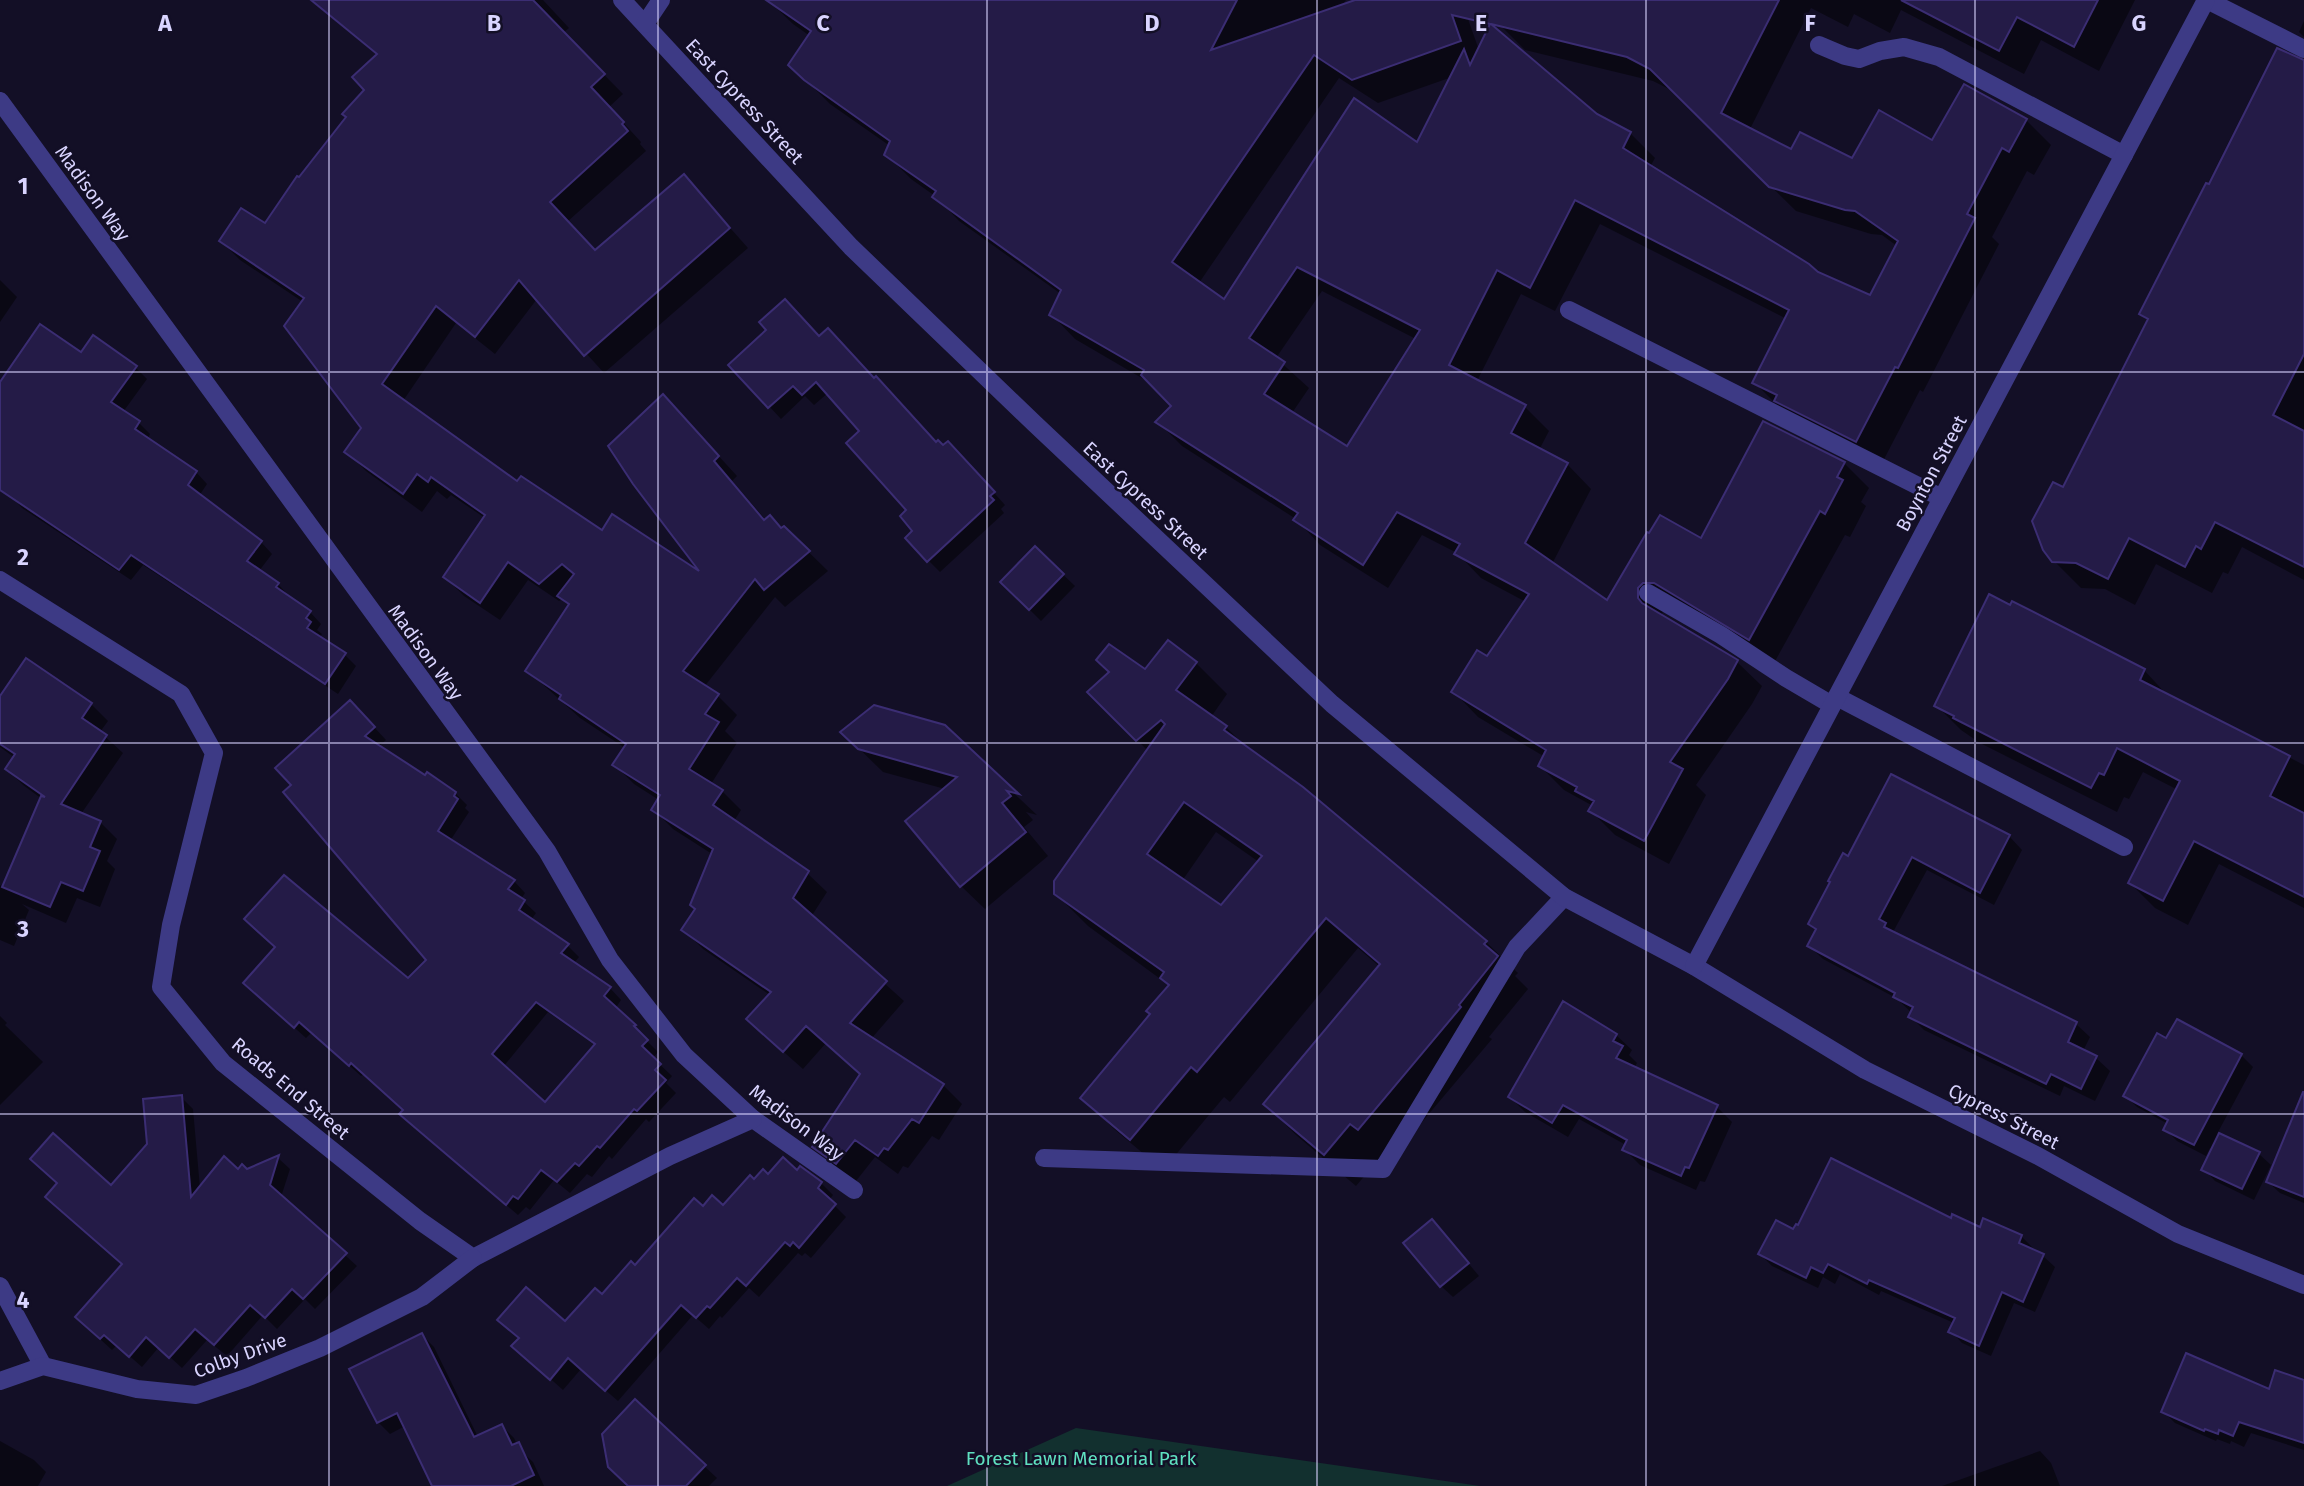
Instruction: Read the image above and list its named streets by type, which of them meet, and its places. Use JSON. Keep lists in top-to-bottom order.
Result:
{
  "streets": {
    "street": [
      "East Cypress Street",
      "Madison Way",
      "Boynton Street",
      "Roads End Street",
      "Cypress Street",
      "Colby Drive"
    ]
  },
  "crossings": [
    ["East Cypress Street", "Boynton Street"],
    ["East Cypress Street", "Cypress Street"],
    ["Boynton Street", "Cypress Street"],
    ["Roads End Street", "Colby Drive"]
  ],
  "parks": ["Forest Lawn Memorial Park"],
  "grid": {
    "columns": [
      "A",
      "B",
      "C",
      "D",
      "E",
      "F",
      "G"
    ],
    "rows": [
      "1",
      "2",
      "3",
      "4"
    ]
  }
}
